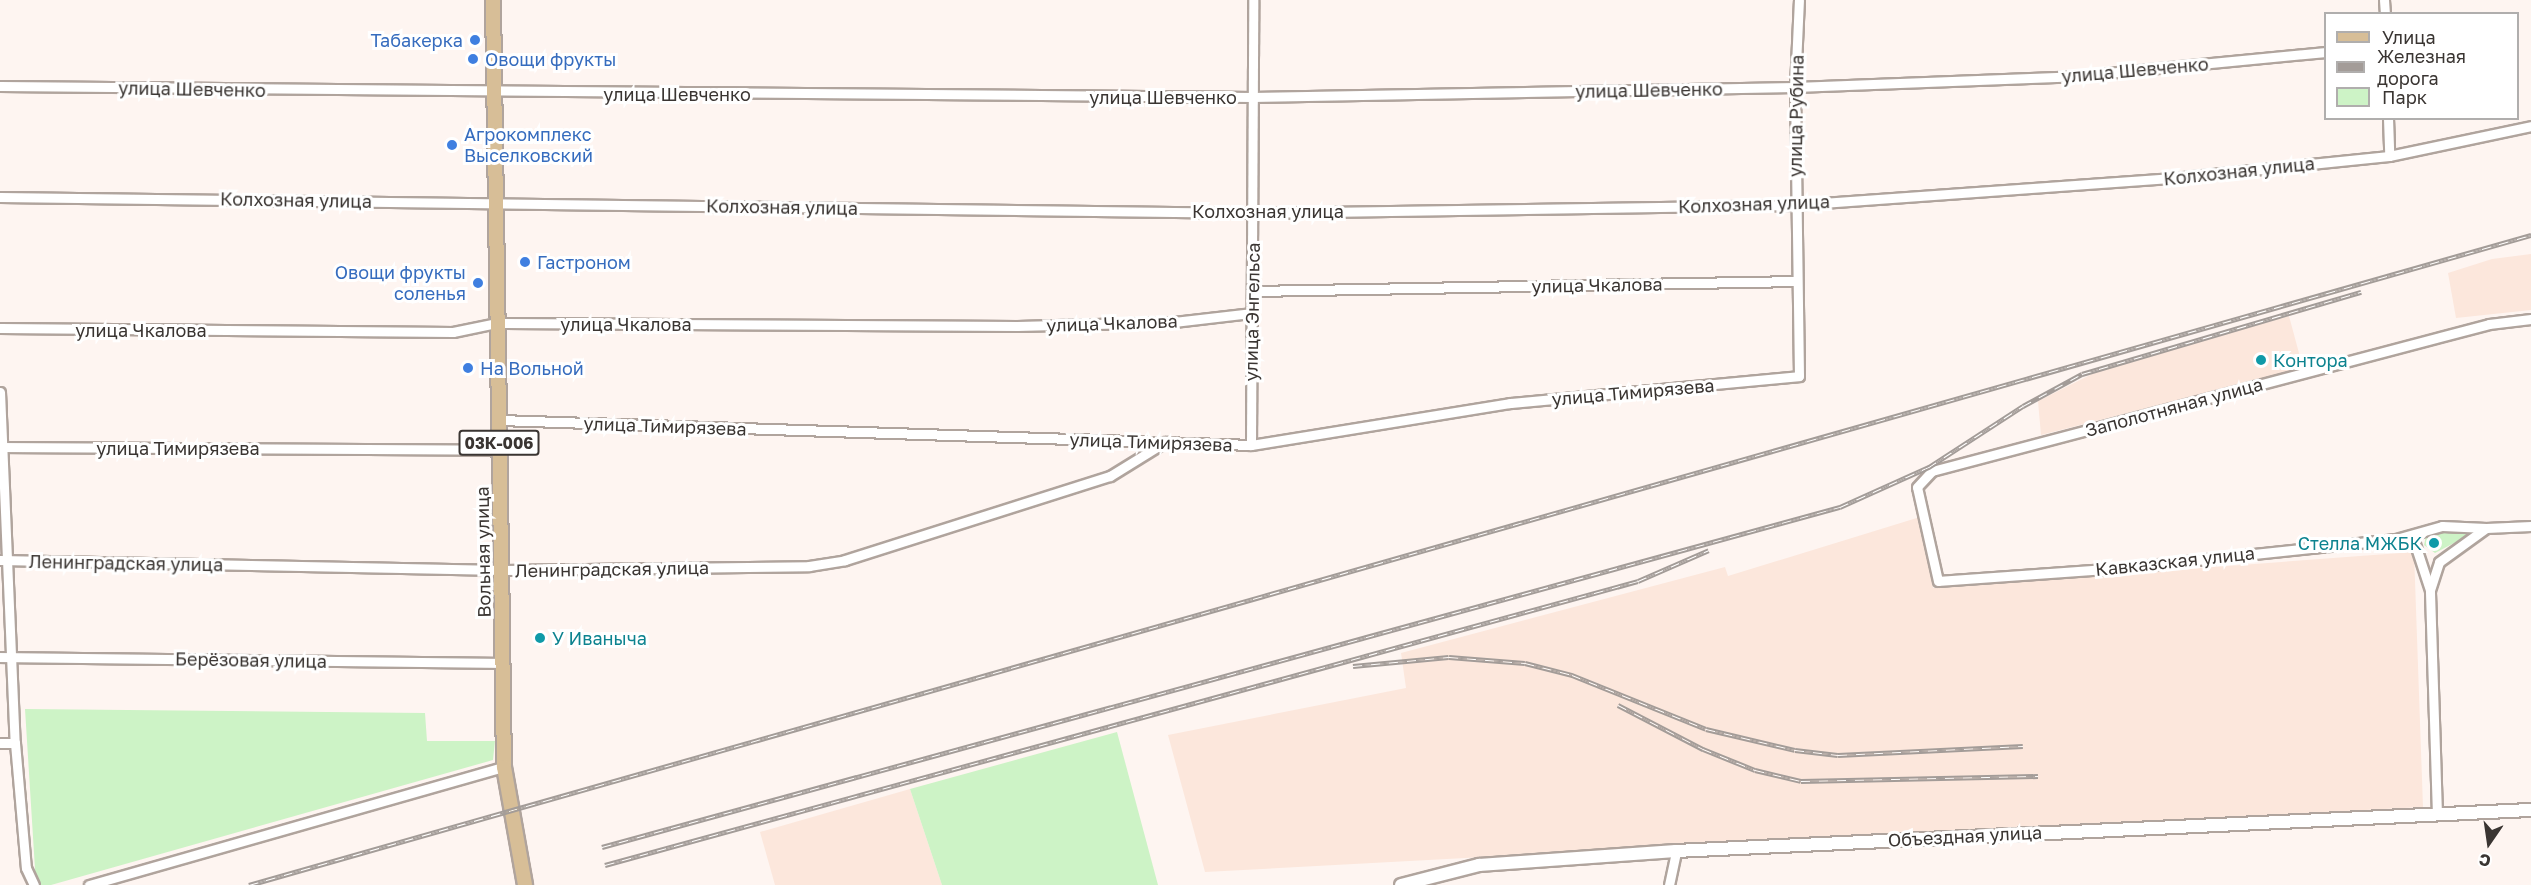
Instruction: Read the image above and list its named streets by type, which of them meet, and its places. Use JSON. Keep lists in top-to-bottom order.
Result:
{
  "streets": {
    "main road": ["03К-006", "Вольная улица"],
    "street": [
      "улица Шевченко",
      "улица Рубина",
      "Колхозная улица",
      "улица Чкалова",
      "улица Энгельса",
      "улица Тимирязева",
      "Заполотняная улица",
      "Кавказская улица",
      "Ленинградская улица",
      "Берёзовая улица",
      "Объездная улица"
    ]
  },
  "crossings": [
    ["улица Шевченко", "улица Рубина"],
    ["улица Шевченко", "улица Энгельса"],
    ["улица Шевченко", "Вольная улица"],
    ["улица Рубина", "Колхозная улица"],
    ["улица Рубина", "улица Чкалова"],
    ["улица Рубина", "улица Тимирязева"],
    ["Колхозная улица", "улица Энгельса"],
    ["Колхозная улица", "Вольная улица"],
    ["улица Чкалова", "улица Энгельса"],
    ["улица Чкалова", "Вольная улица"],
    ["улица Энгельса", "улица Тимирязева"],
    ["улица Тимирязева", "Вольная улица"],
    ["улица Тимирязева", "Ленинградская улица"],
    ["Заполотняная улица", "Кавказская улица"],
    ["Вольная улица", "Ленинградская улица"],
    ["Вольная улица", "Берёзовая улица"]
  ],
  "places": [
    "Табакерка",
    "Овощи фрукты",
    "Агрокомплекс Выселковский",
    "Гастроном",
    "Овощи фрукты соленья",
    "Контора",
    "На Вольной",
    "Стелла МЖБК",
    "У Иваныча"
  ],
  "legend": ["Улица", "Железная дорога", "Парк"],
  "north": "bottom"
}
